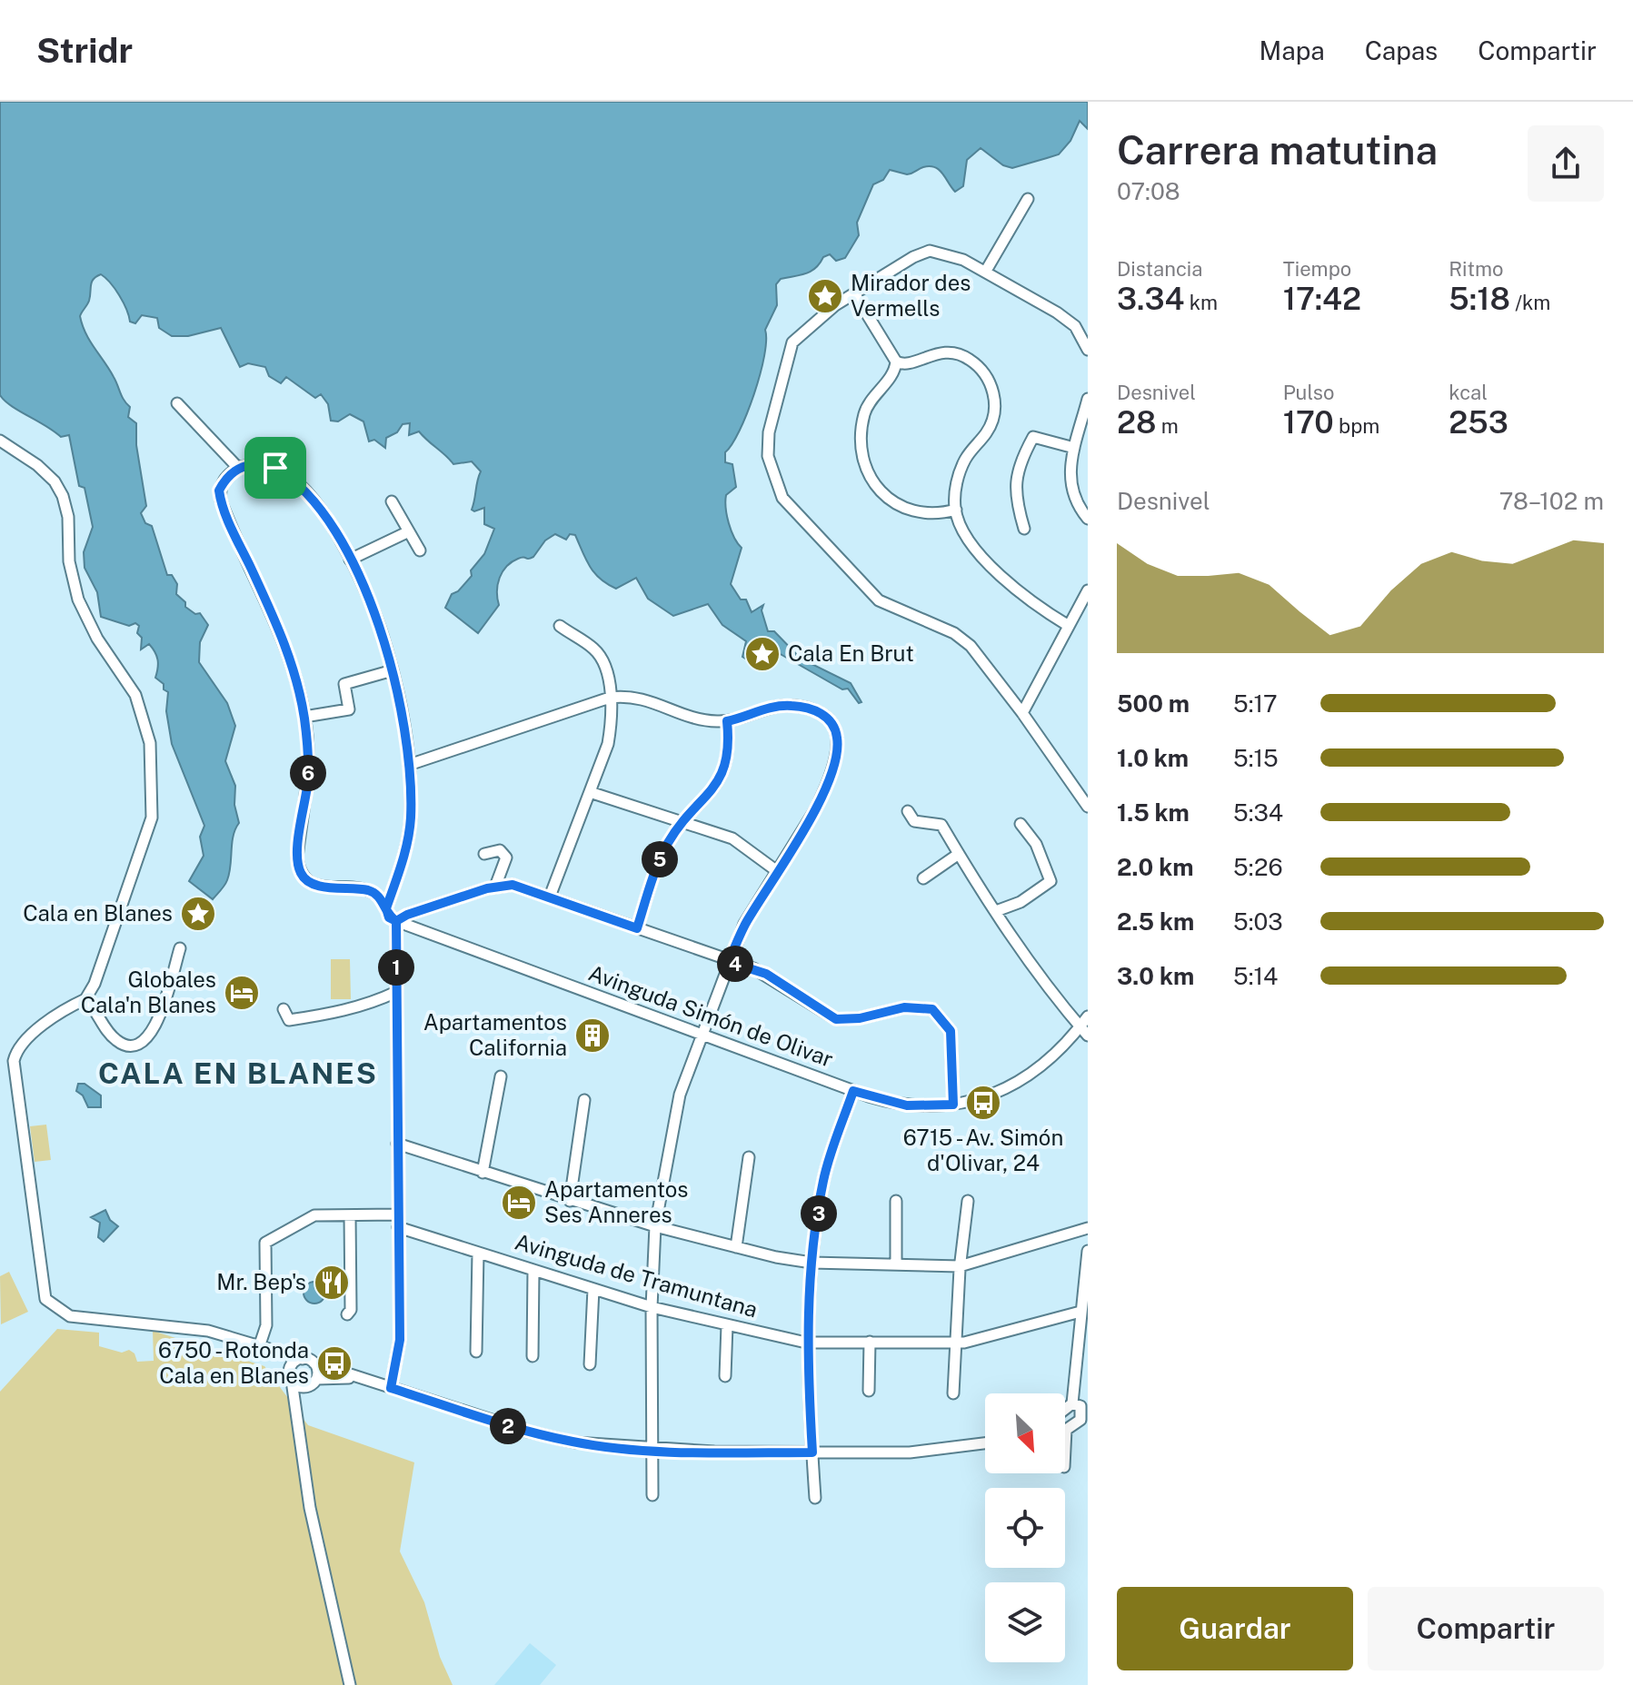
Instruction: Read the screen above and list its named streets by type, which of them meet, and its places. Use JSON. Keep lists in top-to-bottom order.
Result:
{
  "streets": {
    "street": ["Avinguda Simón de Olivar", "Avinguda de Tramuntana"]
  },
  "districts": ["CALA EN BLANES"],
  "places": {
    "place": ["Mirador des Vermells", "Cala En Brut", "Cala en Blanes"],
    "hotel": ["Globales Cala'n Blanes", "Apartamentos Ses Anneres"],
    "building": ["Apartamentos California"],
    "bus stop": ["6715 - Av. Simón d'Olivar, 24", "6750 - Rotonda Cala en Blanes"],
    "restaurant": ["Mr. Bep's"]
  },
  "north": "bottom right",
  "page": {
    "header": "Stridr",
    "nav": ["Mapa", "Capas", "Compartir"],
    "heading": ["Carrera matutina", "07:08"],
    "stats": [
      ["Distancia", "3.34 km"],
      ["Tiempo", "17:42"],
      ["Ritmo", "5:18 /km"],
      ["Desnivel", "28 m"],
      ["Pulso", "170 bpm"],
      ["kcal", "253"]
    ],
    "chart": ["Desnivel", "78–102 m"],
    "list": [
      {
        "name": "500 m",
        "note": "5:17"
      },
      {
        "name": "1.0 km",
        "note": "5:15"
      },
      {
        "name": "1.5 km",
        "note": "5:34"
      },
      {
        "name": "2.0 km",
        "note": "5:26"
      },
      {
        "name": "2.5 km",
        "note": "5:03"
      },
      {
        "name": "3.0 km",
        "note": "5:14"
      }
    ],
    "pins": [
      "6",
      "5",
      "4",
      "1",
      "3",
      "2"
    ],
    "buttons": ["Guardar", "Compartir"]
  }
}
